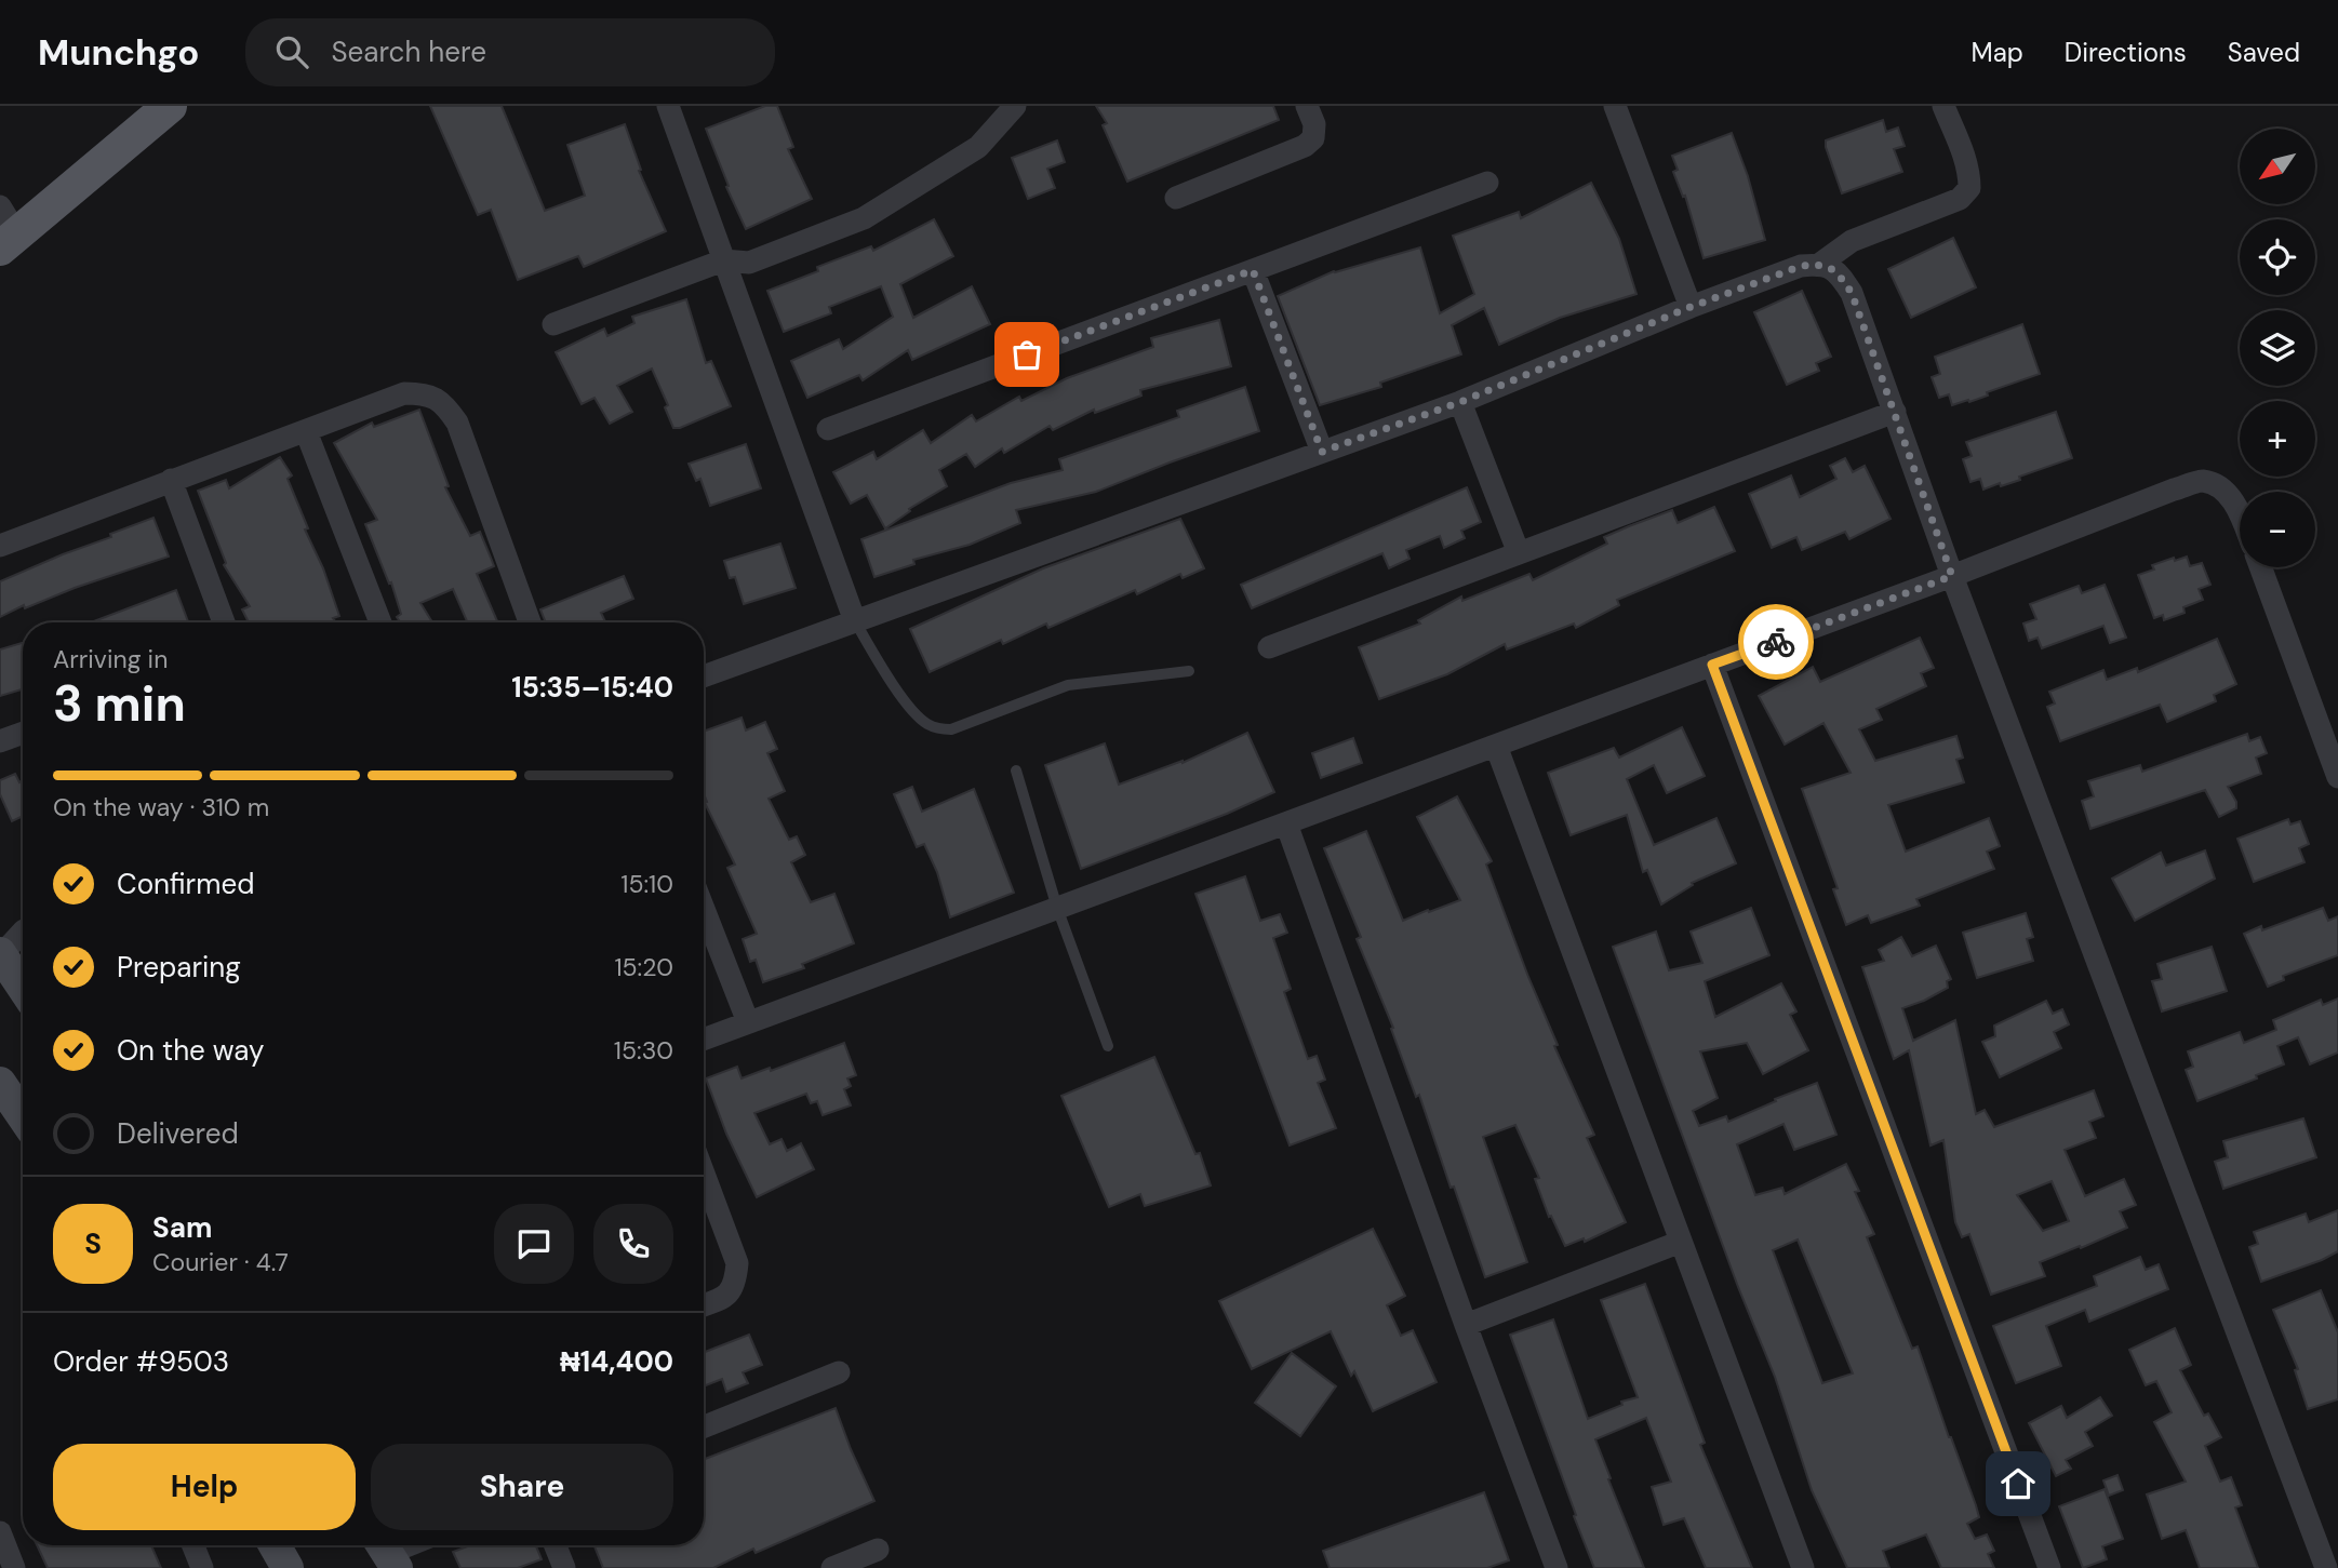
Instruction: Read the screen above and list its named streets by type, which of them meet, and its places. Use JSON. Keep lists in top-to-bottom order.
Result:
{
  "north": "bottom left",
  "page": {
    "header": "Munchgo",
    "search": "Search here",
    "nav": ["Map", "Directions", "Saved"],
    "map_buttons": ["+", "−"],
    "heading": ["3 min", "Arriving in", "15:35–15:40"],
    "panel": [
      "Sam",
      "Courier · 4.7",
      "Order #9503",
      "₦14,400"
    ],
    "bar": "On the way · 310 m",
    "list": [
      ["Confirmed", "15:10"],
      ["Preparing", "15:20"],
      ["On the way", "15:30"],
      "Delivered"
    ],
    "round": "S",
    "buttons": ["Help", "Share"]
  }
}
